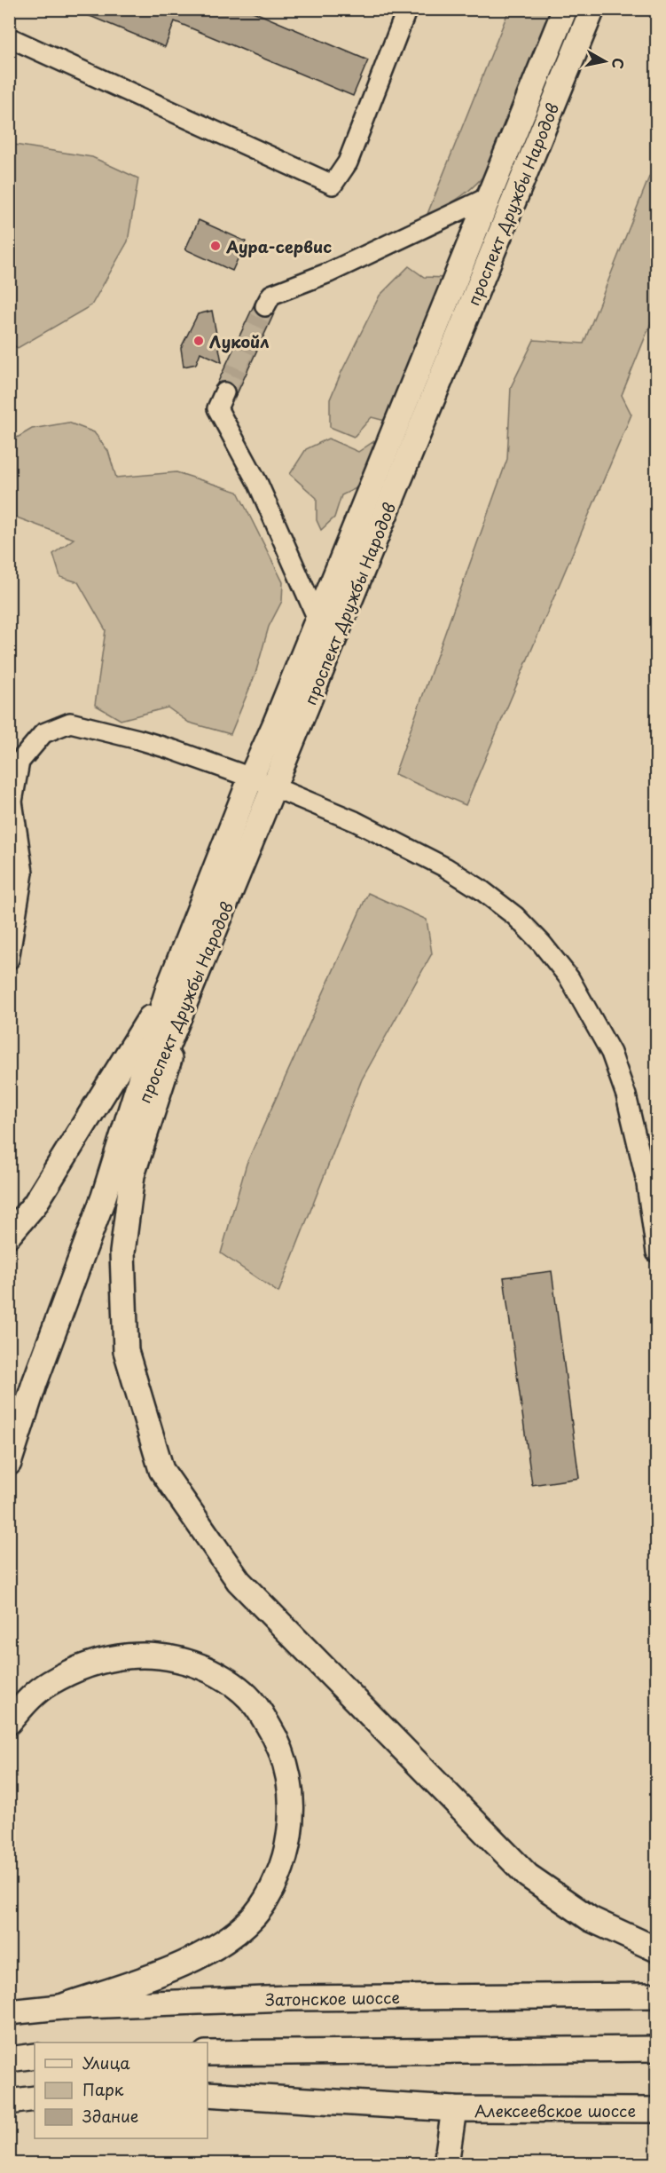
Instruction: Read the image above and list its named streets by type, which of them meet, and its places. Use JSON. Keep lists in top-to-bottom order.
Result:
{
  "streets": {
    "main road": ["проспект Дружбы Народов", "Затонское шоссе", "Алексеевское шоссе"]
  },
  "places": ["Аура-сервис", "Лукойл"],
  "legend": ["Улица", "Парк", "Здание"],
  "north": "right"
}
